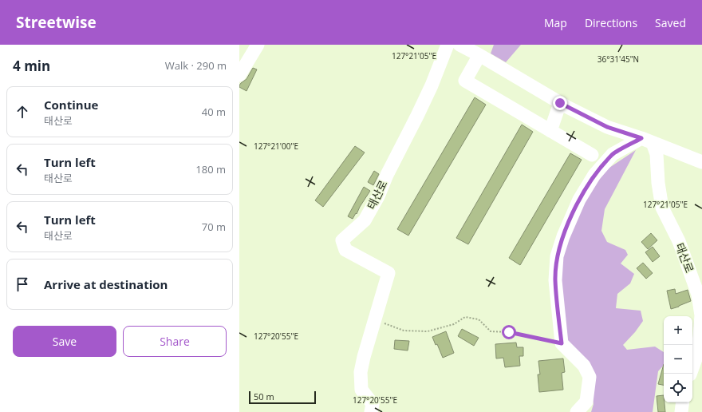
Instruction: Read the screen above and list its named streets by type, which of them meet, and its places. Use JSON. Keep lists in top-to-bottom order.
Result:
{
  "streets": {
    "street": ["태산로"]
  },
  "scale_bar": "50 m",
  "page": {
    "header": "Streetwise",
    "nav": ["Map", "Directions", "Saved"],
    "heading": ["4 min", "Walk · 290 m"],
    "list": [
      ["Continue", "태산로", "40 m"],
      ["Turn left", "태산로", "180 m"],
      ["Turn left", "태산로", "70 m"],
      "Arrive at destination"
    ],
    "buttons": ["Save", "Share"],
    "map_buttons": ["+", "−"],
    "scale": "50 m"
  },
  "coordinates": [
    "127°21'05\"E",
    "36°31'45\"N",
    "127°21'00\"E",
    "127°20'55\"E"
  ]
}
